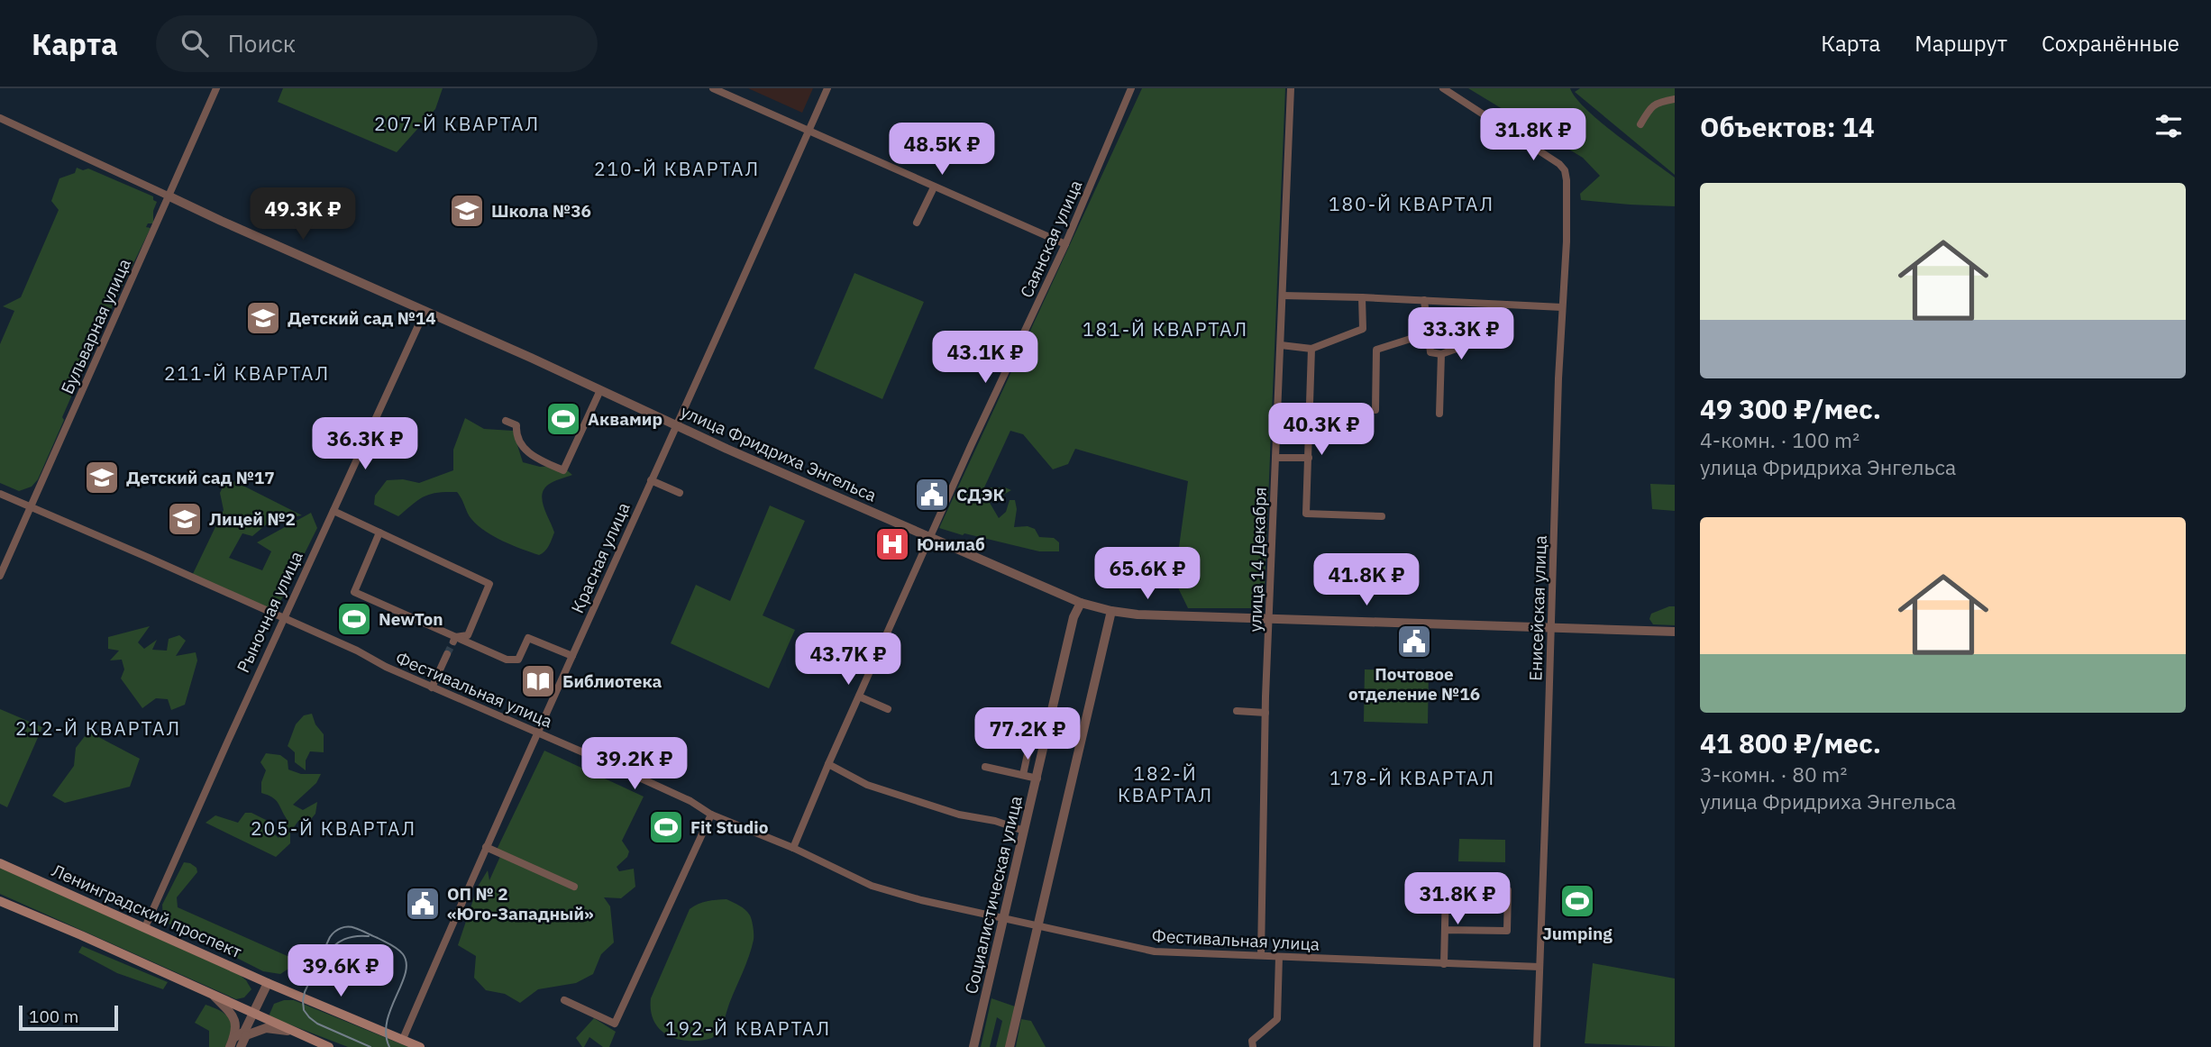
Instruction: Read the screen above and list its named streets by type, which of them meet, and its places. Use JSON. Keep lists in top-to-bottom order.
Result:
{
  "streets": {
    "main road": ["Ленинградский проспект"],
    "street": [
      "Саянская улица",
      "Бульварная улица",
      "улица Фридриха Энгельса",
      "Красная улица",
      "улица 14 Декабря",
      "Енисейская улица",
      "Рыночная улица",
      "Фестивальная улица",
      "Социалистическая улица"
    ]
  },
  "crossings": [
    ["Саянская улица", "улица Фридриха Энгельса"],
    ["Саянская улица", "Фестивальная улица"],
    ["Бульварная улица", "улица Фридриха Энгельса"],
    ["Бульварная улица", "Фестивальная улица"],
    ["улица Фридриха Энгельса", "Красная улица"],
    ["улица Фридриха Энгельса", "улица 14 Декабря"],
    ["улица Фридриха Энгельса", "Енисейская улица"],
    ["улица Фридриха Энгельса", "Рыночная улица"],
    ["улица Фридриха Энгельса", "Социалистическая улица"],
    ["Красная улица", "Фестивальная улица"],
    ["Красная улица", "Ленинградский проспект"],
    ["улица 14 Декабря", "Фестивальная улица"],
    ["Енисейская улица", "Фестивальная улица"],
    ["Рыночная улица", "Фестивальная улица"],
    ["Рыночная улица", "Ленинградский проспект"],
    ["Фестивальная улица", "Социалистическая улица"]
  ],
  "districts": [
    "207-Й КВАРТАЛ",
    "210-Й КВАРТАЛ",
    "180-Й КВАРТАЛ",
    "181-Й КВАРТАЛ",
    "211-Й КВАРТАЛ",
    "212-Й КВАРТАЛ",
    "182-Й КВАРТАЛ",
    "178-Й КВАРТАЛ",
    "205-Й КВАРТАЛ",
    "192-Й КВАРТАЛ"
  ],
  "places": {
    "school or university": [
      "Школа №36",
      "Детский сад №14",
      "Детский сад №17",
      "Лицей №2"
    ],
    "sports": [
      "Аквамир",
      "NewTon",
      "Fit Studio",
      "Jumping"
    ],
    "public building": ["СДЭК", "Почтовое отделение №16", "ОП № 2 «Юго-Западный»"],
    "hospital": ["Юнилаб"],
    "library": ["Библиотека"]
  },
  "scale_bar": "100 m",
  "page": {
    "header": "Карта",
    "search": "Поиск",
    "nav": ["Карта", "Маршрут", "Сохранённые"],
    "heading": "Объектов: 14",
    "price": [
      "31.8K ₽",
      "48.5K ₽",
      "49.3K ₽",
      "33.3K ₽",
      "43.1K ₽",
      "40.3K ₽",
      "36.3K ₽",
      "65.6K ₽",
      "41.8K ₽",
      "43.7K ₽",
      "77.2K ₽",
      "39.2K ₽",
      "31.8K ₽",
      "39.6K ₽"
    ],
    "list": [
      {
        "name": "49 300 ₽/мес.",
        "note": "4-комн. · 100 m² · улица Фридриха Энгельса"
      },
      {
        "name": "41 800 ₽/мес.",
        "note": "3-комн. · 80 m² · улица Фридриха Энгельса"
      }
    ],
    "scale": "100 m"
  }
}
